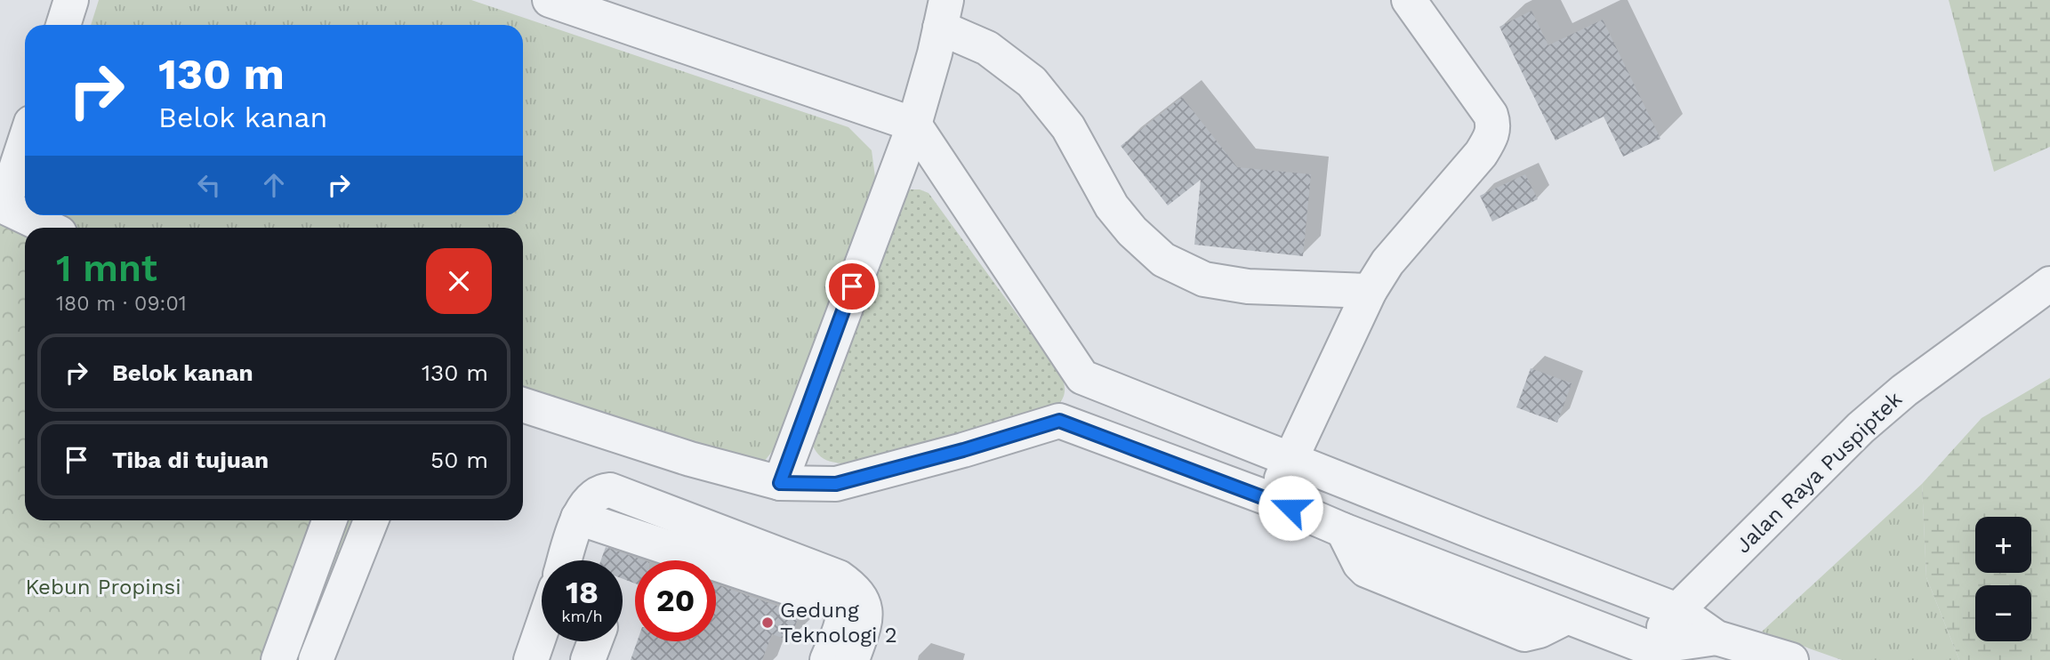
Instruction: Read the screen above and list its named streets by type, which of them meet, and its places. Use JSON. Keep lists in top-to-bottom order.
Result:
{
  "streets": {
    "street": ["Jalan Raya Puspiptek"]
  },
  "parks": ["Kebun Propinsi"],
  "places": ["Gedung Teknologi 2"],
  "page": {
    "turn": ["130 m", "Belok kanan"],
    "heading": ["1 mnt", "180 m · 09:01"],
    "list": [
      {
        "name": "Belok kanan",
        "value": "130 m"
      },
      {
        "name": "Tiba di tujuan",
        "value": "50 m"
      }
    ],
    "map_buttons": ["+", "−"],
    "speed": "18 km/h",
    "limit": "20"
  }
}
